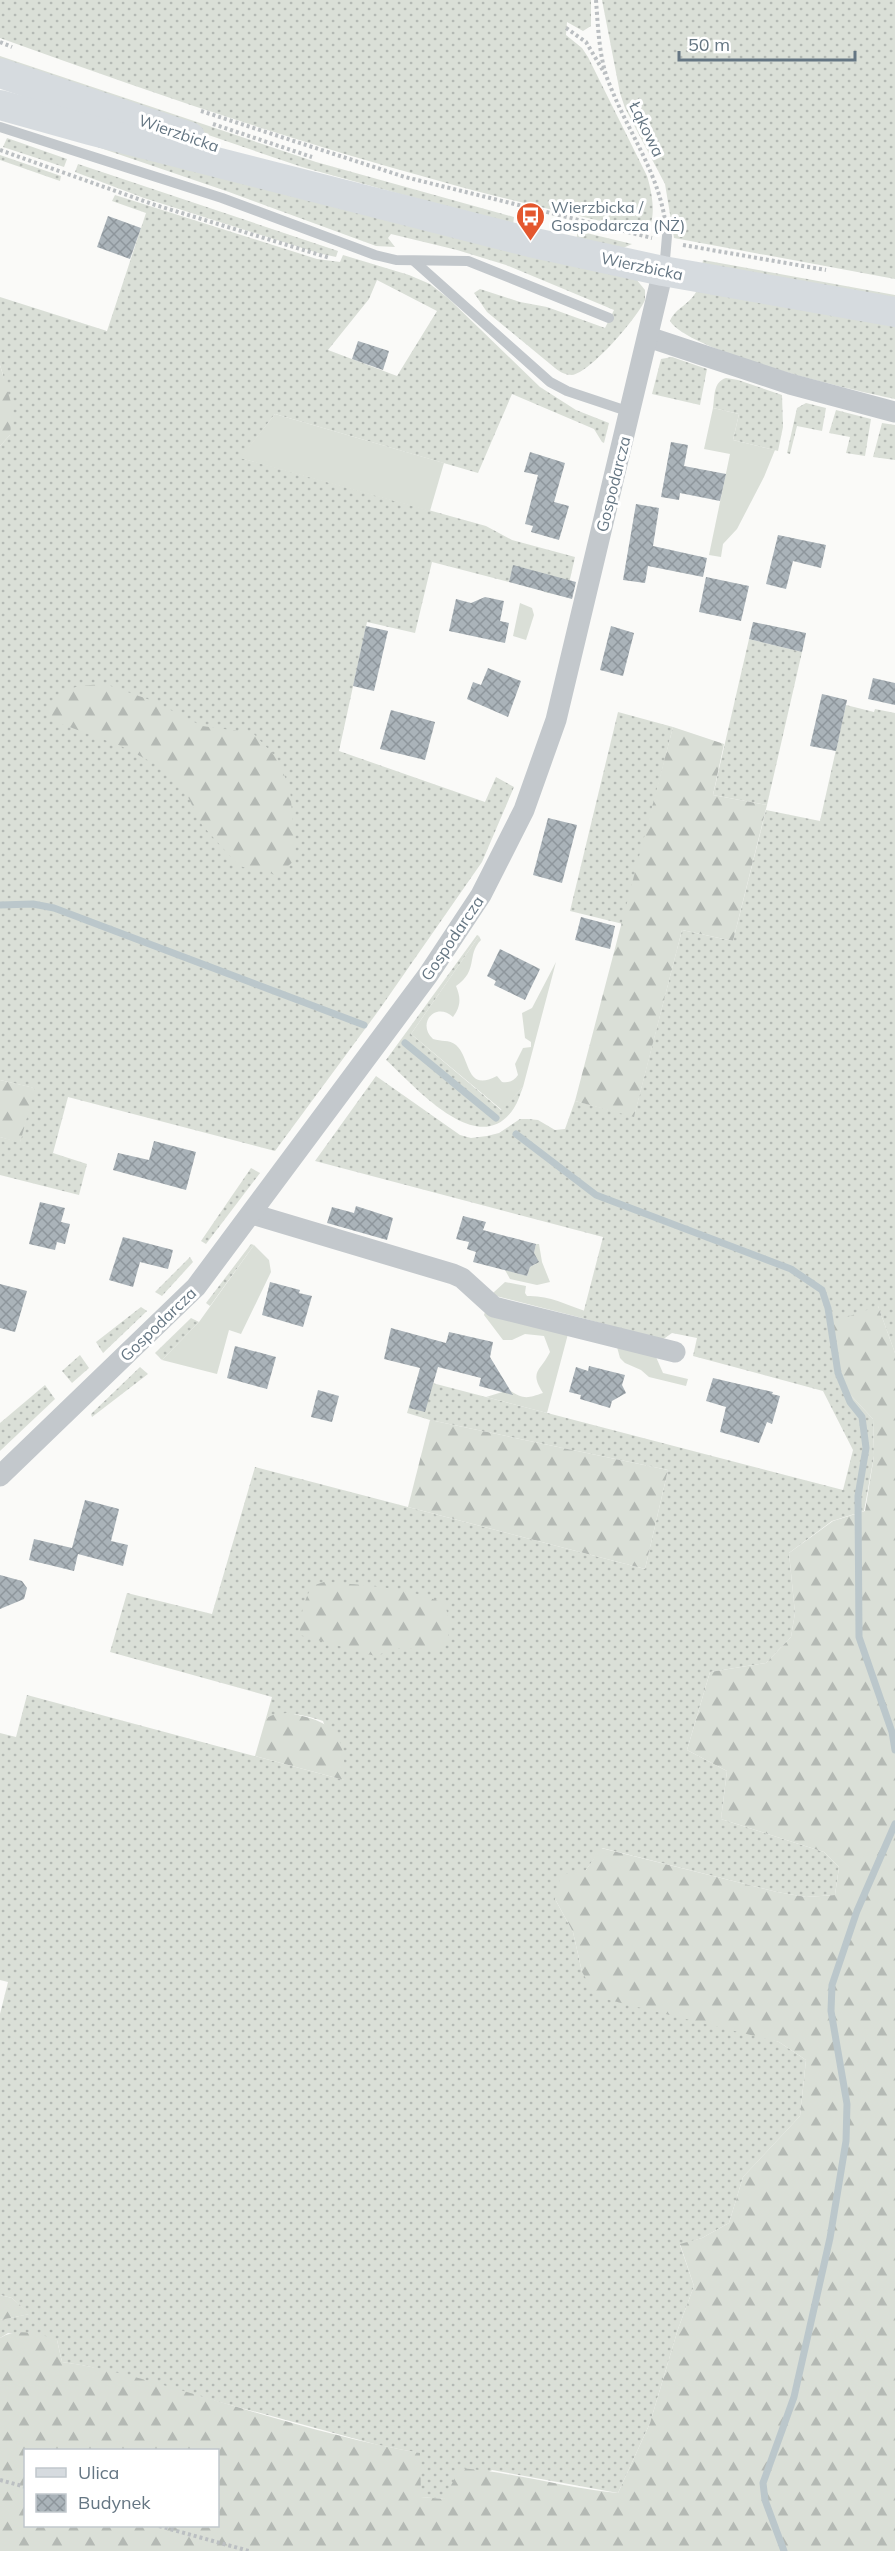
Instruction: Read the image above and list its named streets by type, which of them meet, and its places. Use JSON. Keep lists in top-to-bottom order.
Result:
{
  "streets": {
    "street": ["Wierzbicka", "Gospodarcza"],
    "path": ["Łąkowa"]
  },
  "crossings": [
    ["Wierzbicka", "Gospodarcza"]
  ],
  "places": {
    "bus stop": ["Wierzbicka / Gospodarcza (NŻ)"]
  },
  "legend": ["Ulica", "Budynek"],
  "scale_bar": "50 m"
}
